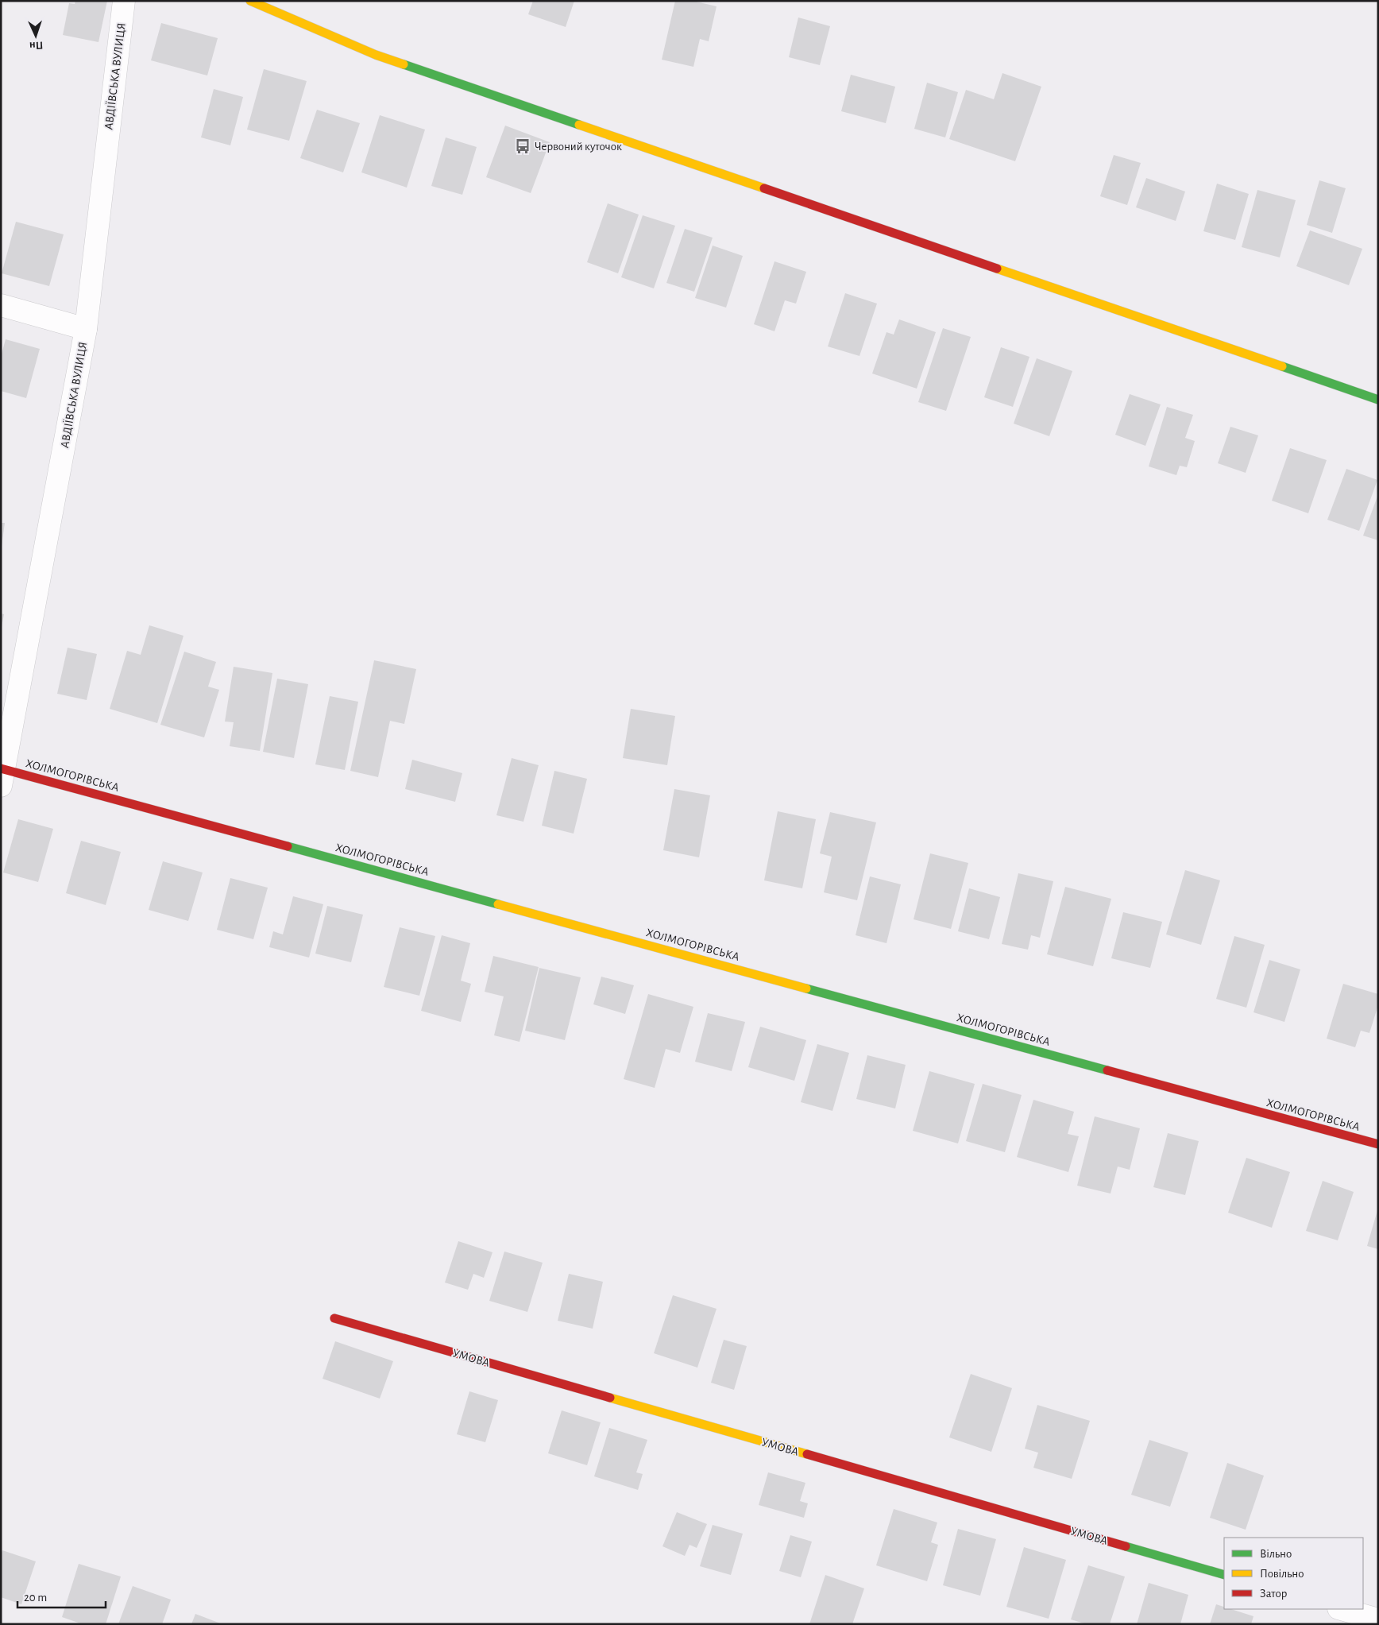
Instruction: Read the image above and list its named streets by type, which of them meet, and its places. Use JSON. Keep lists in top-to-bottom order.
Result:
{
  "streets": {
    "street": ["АВДІЇВСЬКА ВУЛИЦЯ", "ХОЛМОГОРІВСЬКА", "УМОВА"]
  },
  "crossings": [
    ["АВДІЇВСЬКА ВУЛИЦЯ", "ХОЛМОГОРІВСЬКА"]
  ],
  "places": {
    "bus stop": ["Червоний куточок"]
  },
  "legend": ["Вільно", "Повільно", "Затор"],
  "scale_bar": "20 m",
  "north": "bottom"
}
